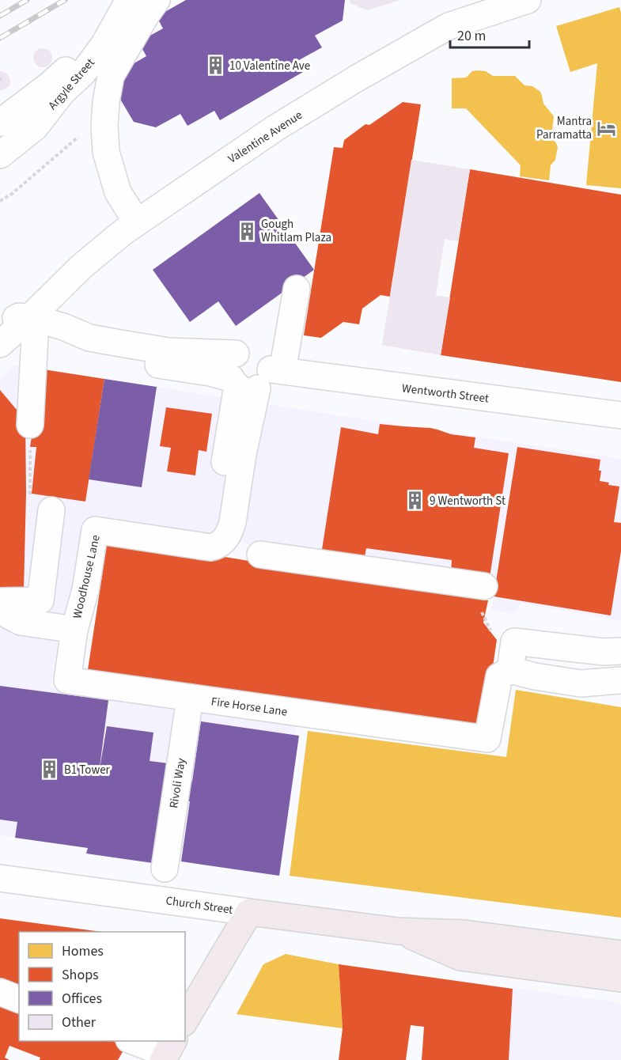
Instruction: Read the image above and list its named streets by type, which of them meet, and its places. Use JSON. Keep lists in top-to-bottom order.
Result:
{
  "streets": {
    "main road": ["Church Street"],
    "street": [
      "Argyle Street",
      "Valentine Avenue",
      "Wentworth Street",
      "Woodhouse Lane",
      "Fire Horse Lane",
      "Rivoli Way"
    ]
  },
  "crossings": [
    ["Valentine Avenue", "Wentworth Street"],
    ["Woodhouse Lane", "Fire Horse Lane"],
    ["Fire Horse Lane", "Rivoli Way"]
  ],
  "places": {
    "building": [
      "10 Valentine Ave",
      "Gough Whitlam Plaza",
      "9 Wentworth St",
      "B1 Tower"
    ],
    "hotel": ["Mantra Parramatta"]
  },
  "legend": [
    "Homes",
    "Shops",
    "Offices",
    "Other"
  ],
  "scale_bar": "20 m"
}
